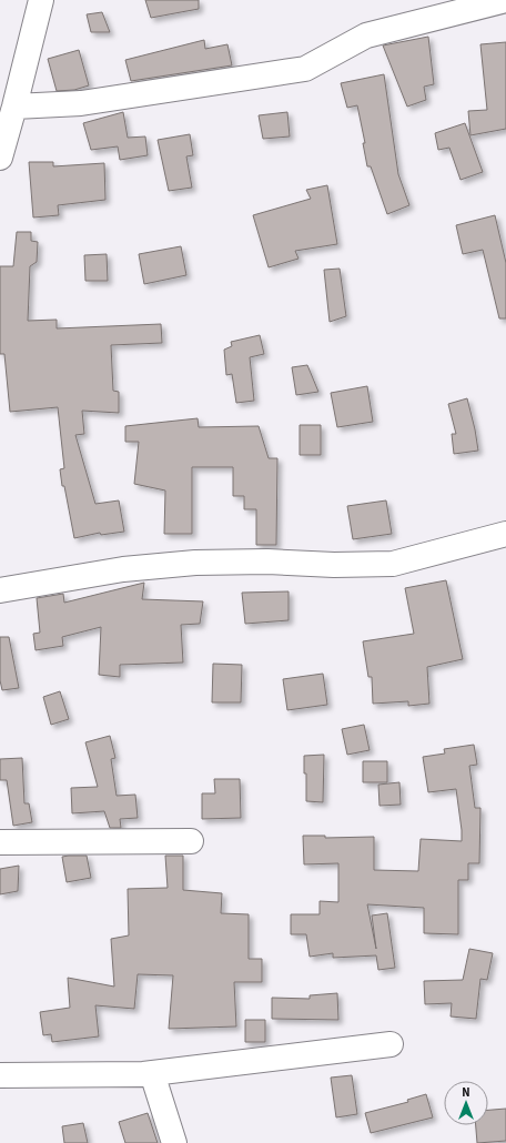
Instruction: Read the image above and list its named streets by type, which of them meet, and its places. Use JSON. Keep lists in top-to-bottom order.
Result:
{
  "north": "top"
}
